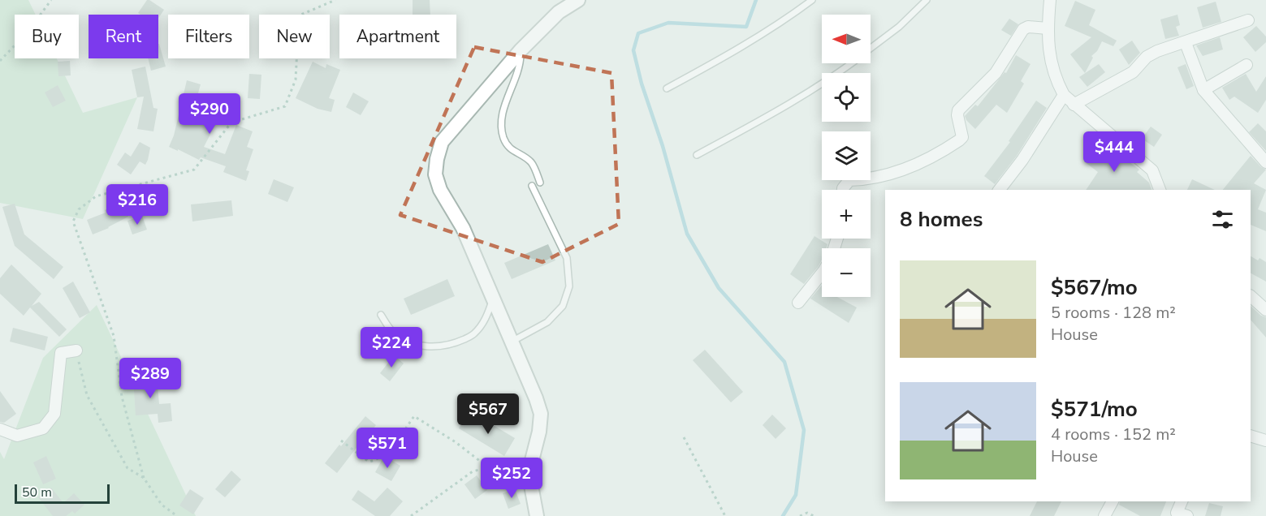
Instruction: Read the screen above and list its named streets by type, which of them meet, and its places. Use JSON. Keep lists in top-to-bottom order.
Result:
{
  "scale_bar": "50 m",
  "north": "left",
  "page": {
    "map_buttons": ["+", "−"],
    "chip": [
      "Buy",
      "Rent",
      "Filters",
      "New",
      "Apartment"
    ],
    "price": [
      "$290",
      "$444",
      "$216",
      "$224",
      "$289",
      "$567",
      "$571",
      "$252"
    ],
    "heading": "8 homes",
    "list": [
      {
        "name": "$567/mo",
        "note": "5 rooms · 128 m² · House"
      },
      {
        "name": "$571/mo",
        "note": "4 rooms · 152 m² · House"
      }
    ],
    "scale": "50 m"
  }
}
